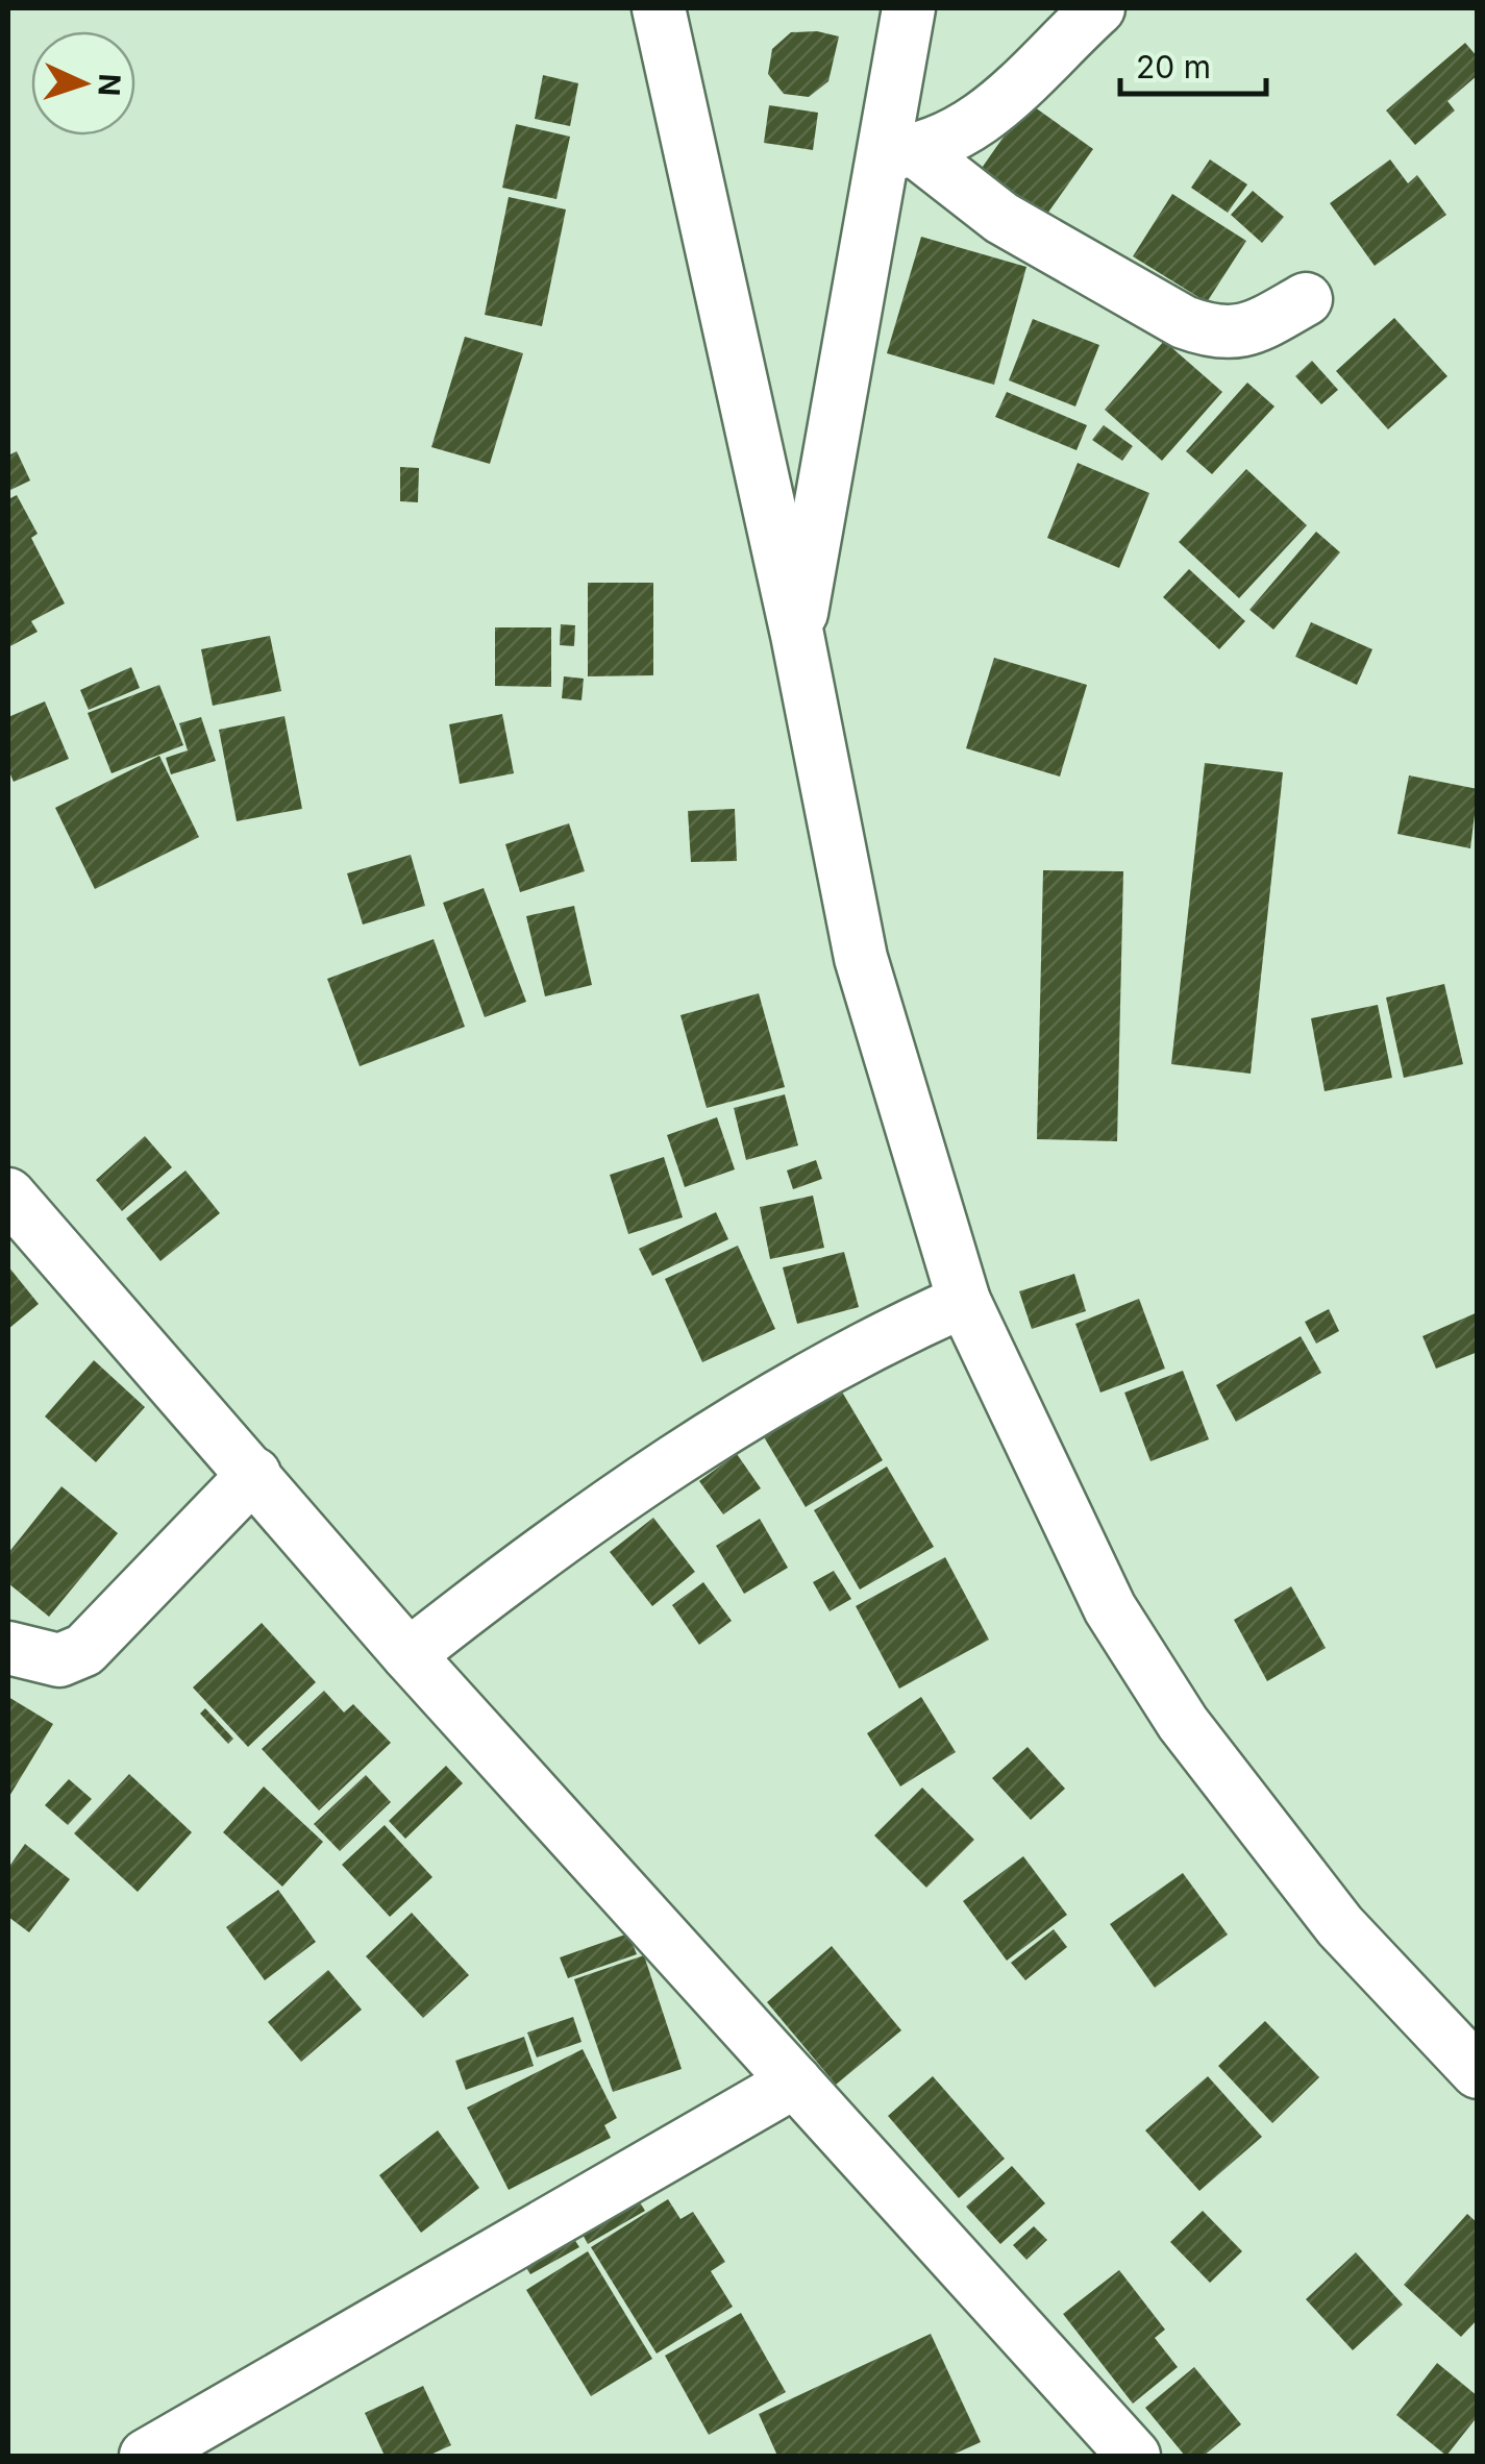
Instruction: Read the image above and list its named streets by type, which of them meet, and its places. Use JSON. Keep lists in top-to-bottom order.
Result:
{
  "scale_bar": "20 m",
  "north": "right"
}
